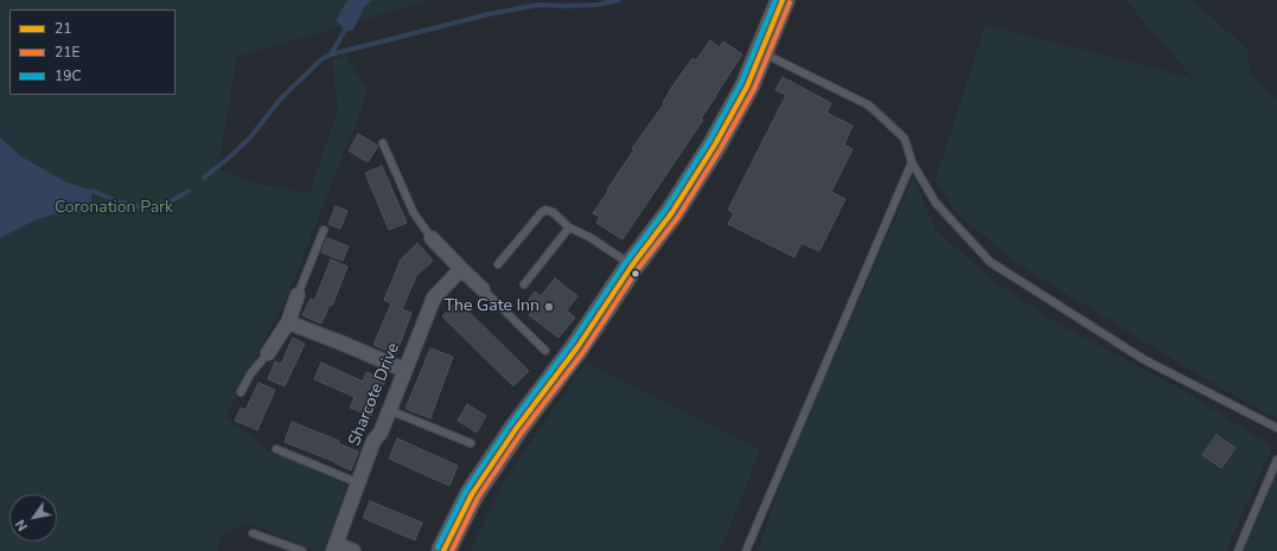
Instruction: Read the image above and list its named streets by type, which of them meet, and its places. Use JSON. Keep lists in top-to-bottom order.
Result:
{
  "streets": {
    "street": ["Sharcote Drive"]
  },
  "parks": ["Coronation Park"],
  "places": ["The Gate Inn"],
  "lines": ["transit line 21", "transit line 19C", "transit line 21E"],
  "legend": ["21", "21E", "19C"],
  "north": "bottom left"
}
